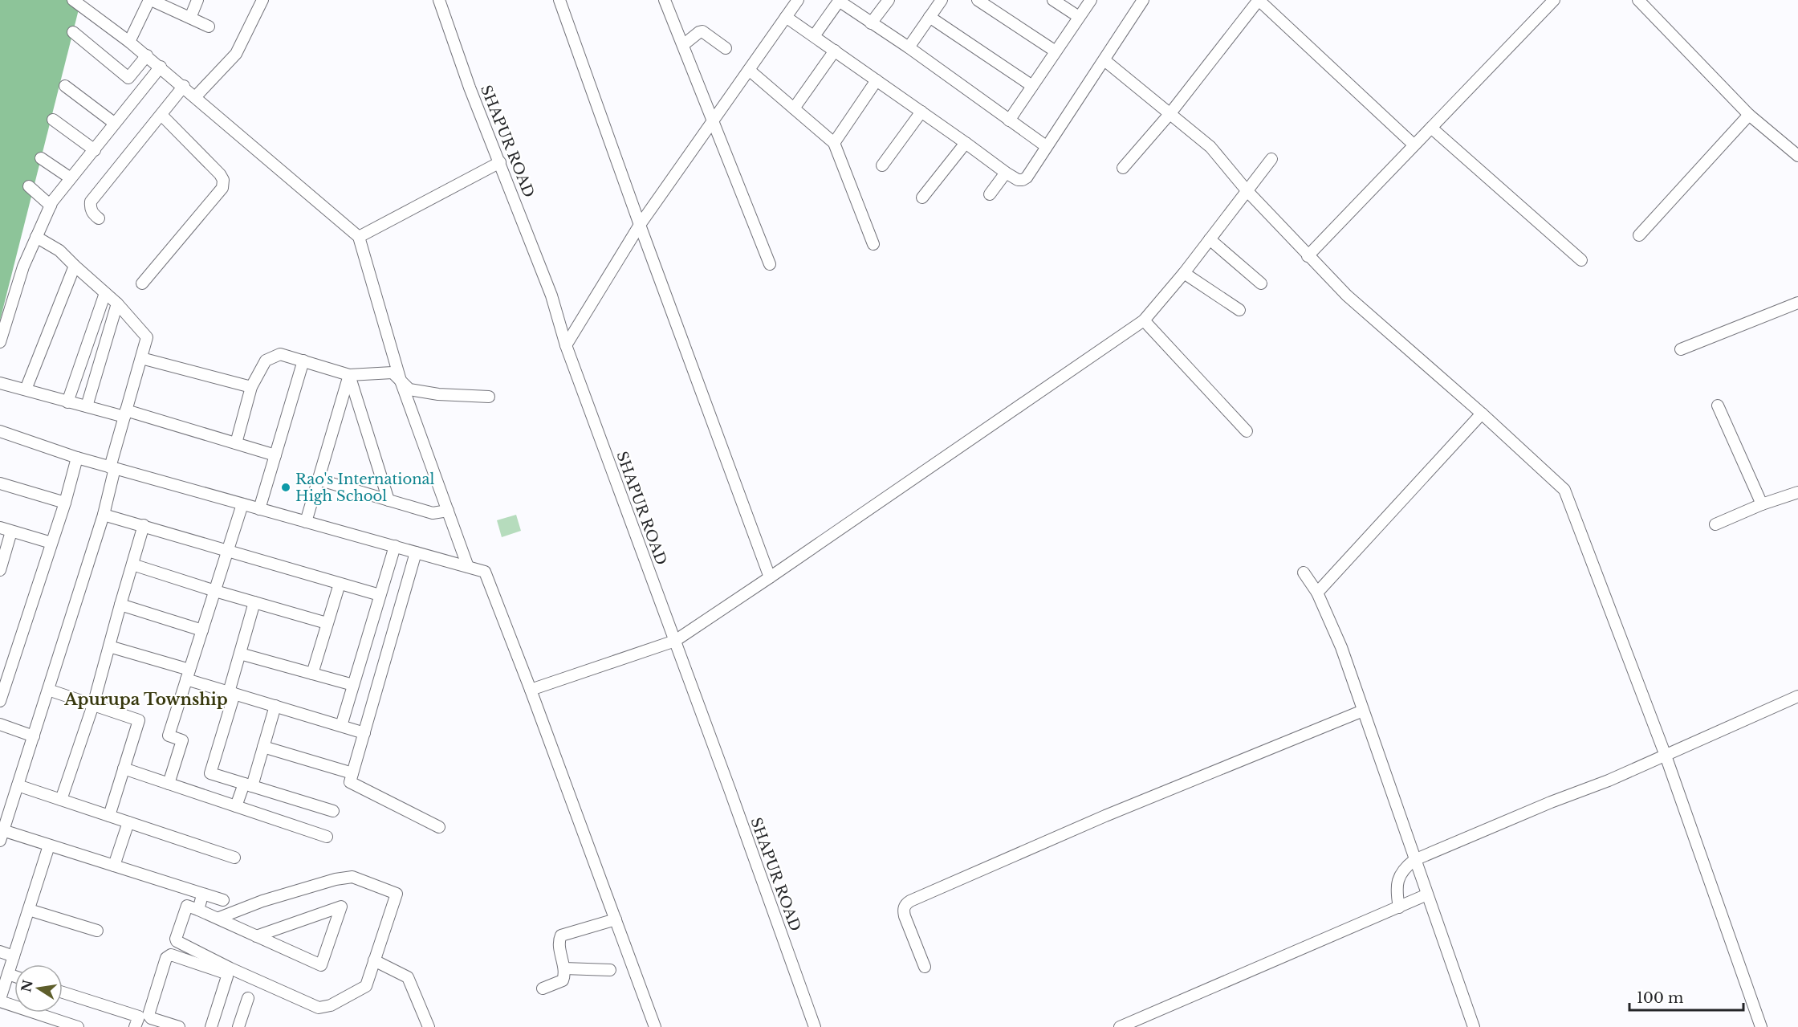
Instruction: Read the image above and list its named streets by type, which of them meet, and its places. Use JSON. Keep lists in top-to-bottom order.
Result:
{
  "streets": {
    "street": ["SHAPUR ROAD"]
  },
  "districts": ["Apurupa Township"],
  "places": ["Rao's International High School"],
  "scale_bar": "100 m",
  "north": "left"
}
